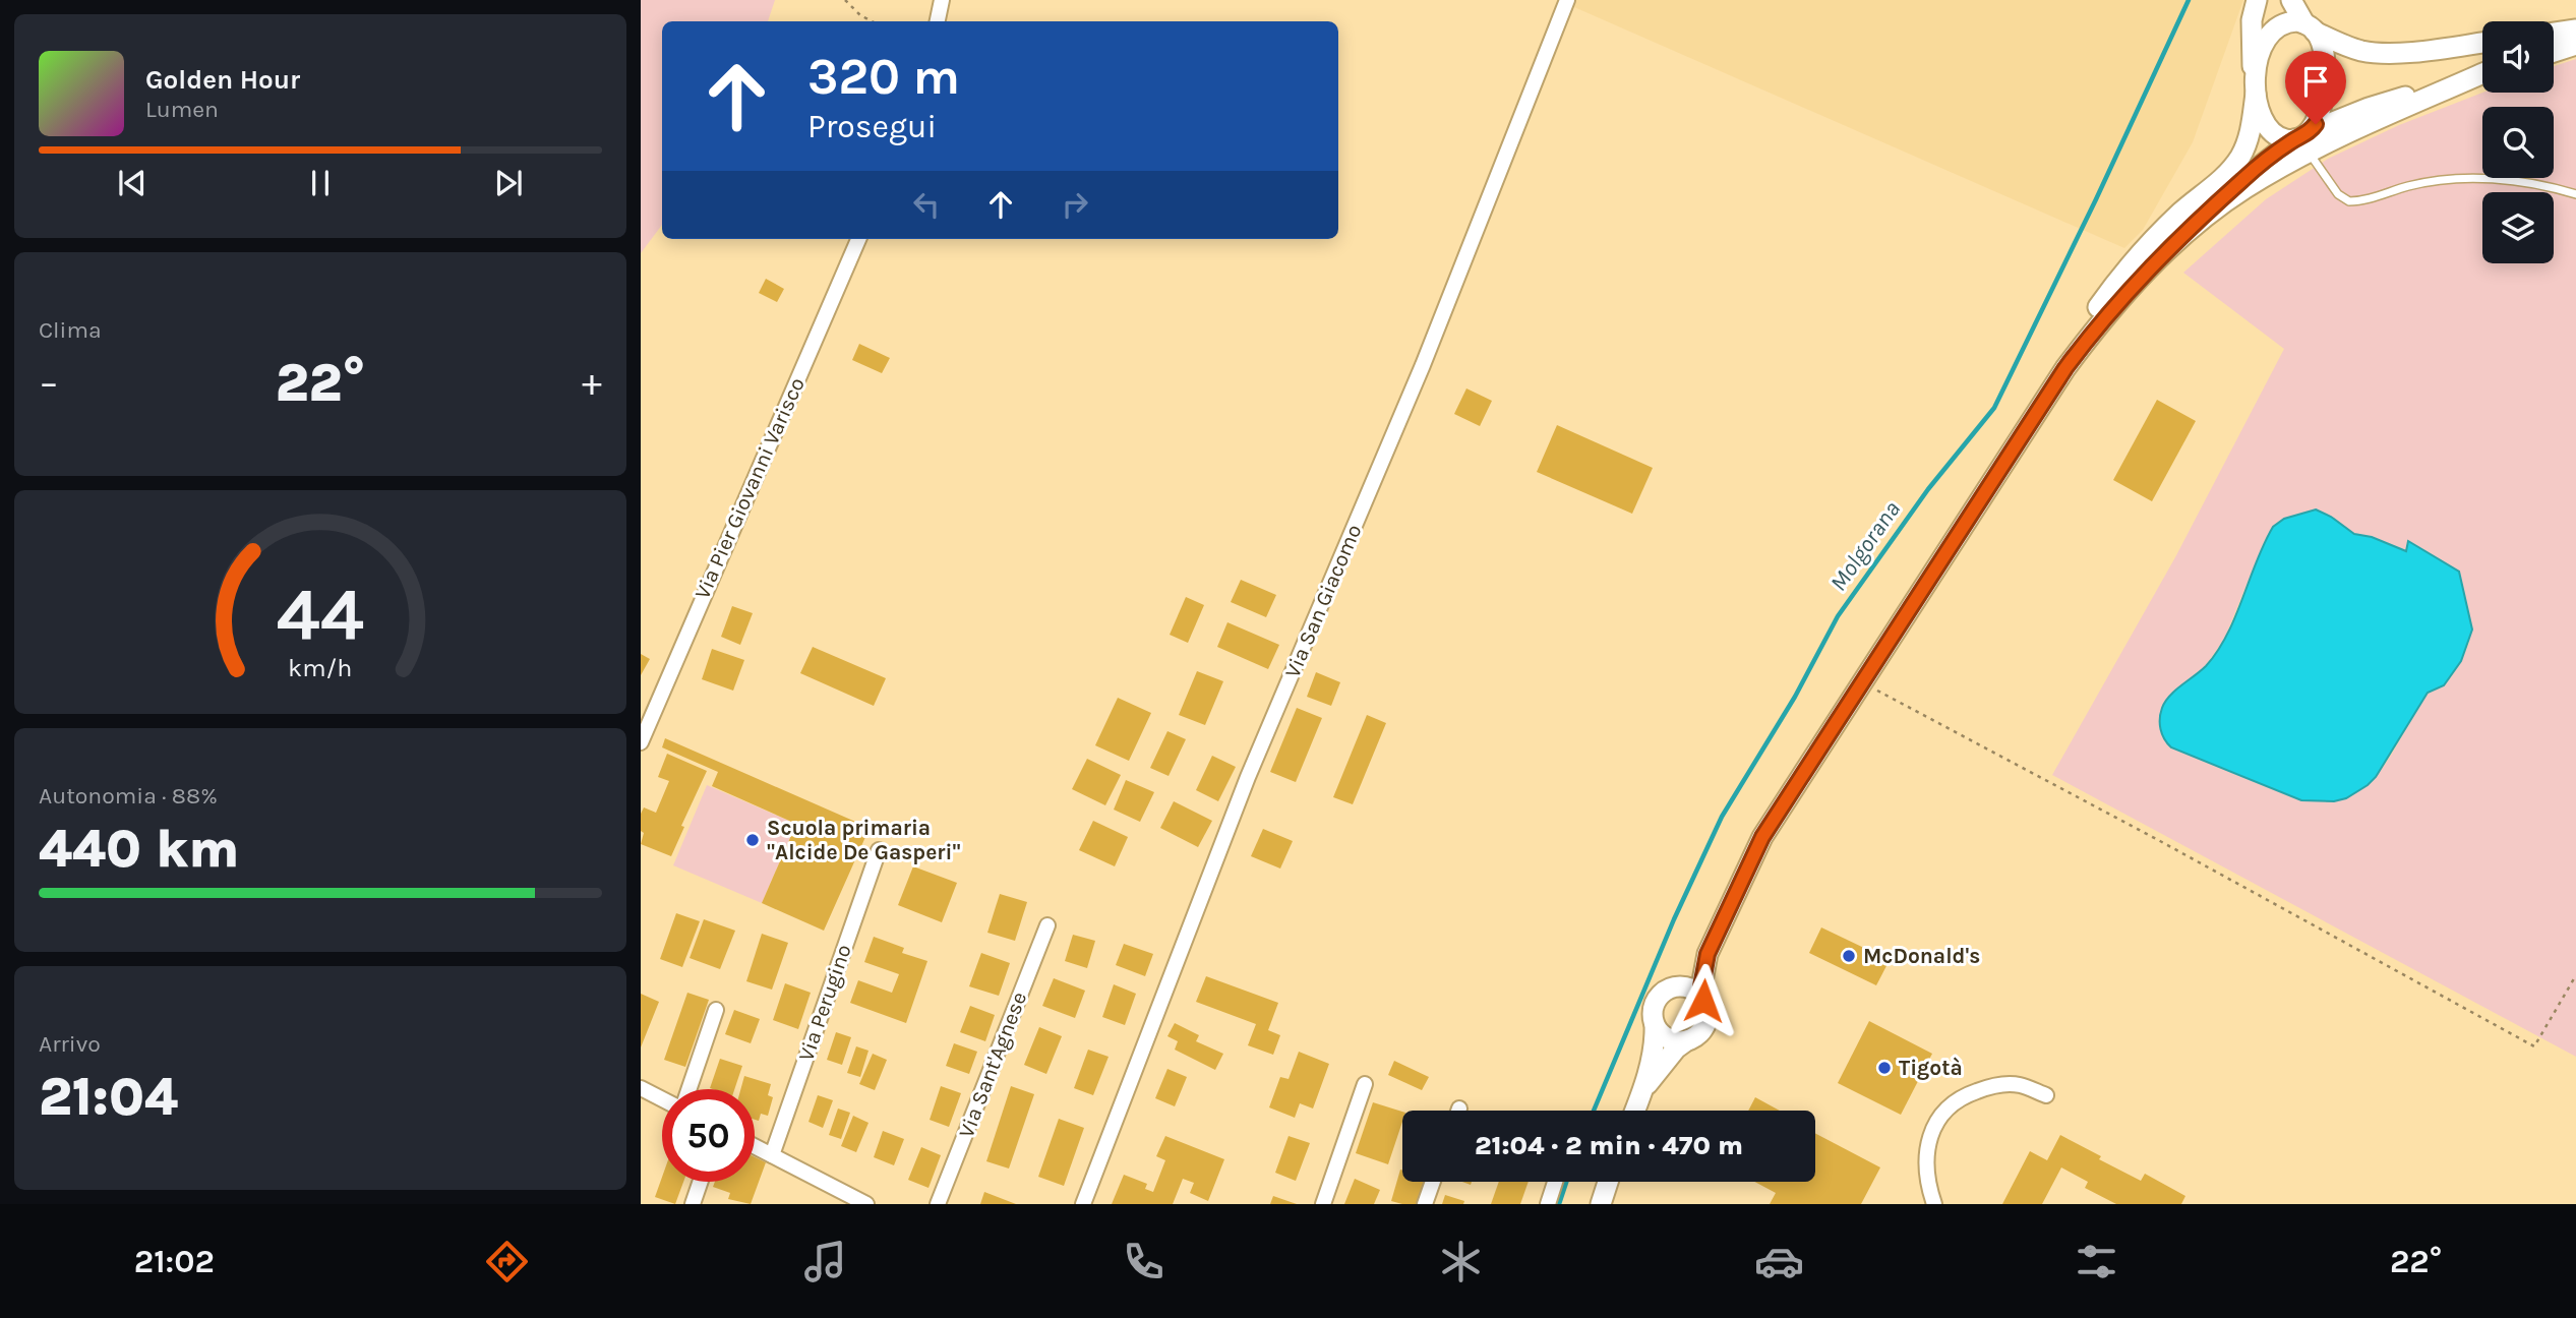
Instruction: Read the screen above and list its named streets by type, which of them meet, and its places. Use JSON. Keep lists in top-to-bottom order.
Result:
{
  "streets": {
    "street": [
      "Via Pier Giovanni Varisco",
      "Via San Giacomo",
      "Via Perugino",
      "Via Sant'Agnese"
    ]
  },
  "water": ["Molgorana"],
  "places": ["Scuola primaria \"Alcide De Gasperi\"", "McDonald's", "Tigotà"],
  "page": {
    "turn": ["320 m", "Prosegui"],
    "song": ["Golden Hour", "Lumen"],
    "tile": [
      "Clima",
      ["Autonomia · 88%", "440 km"],
      ["Arrivo", "21:04"]
    ],
    "heat": ["−", "22°", "+"],
    "limit": "50",
    "trip": "21:04 · 2 min · 470 m",
    "tabs": ["21:02", "22°"],
    "gauge": ["44", "km/h"]
  }
}
